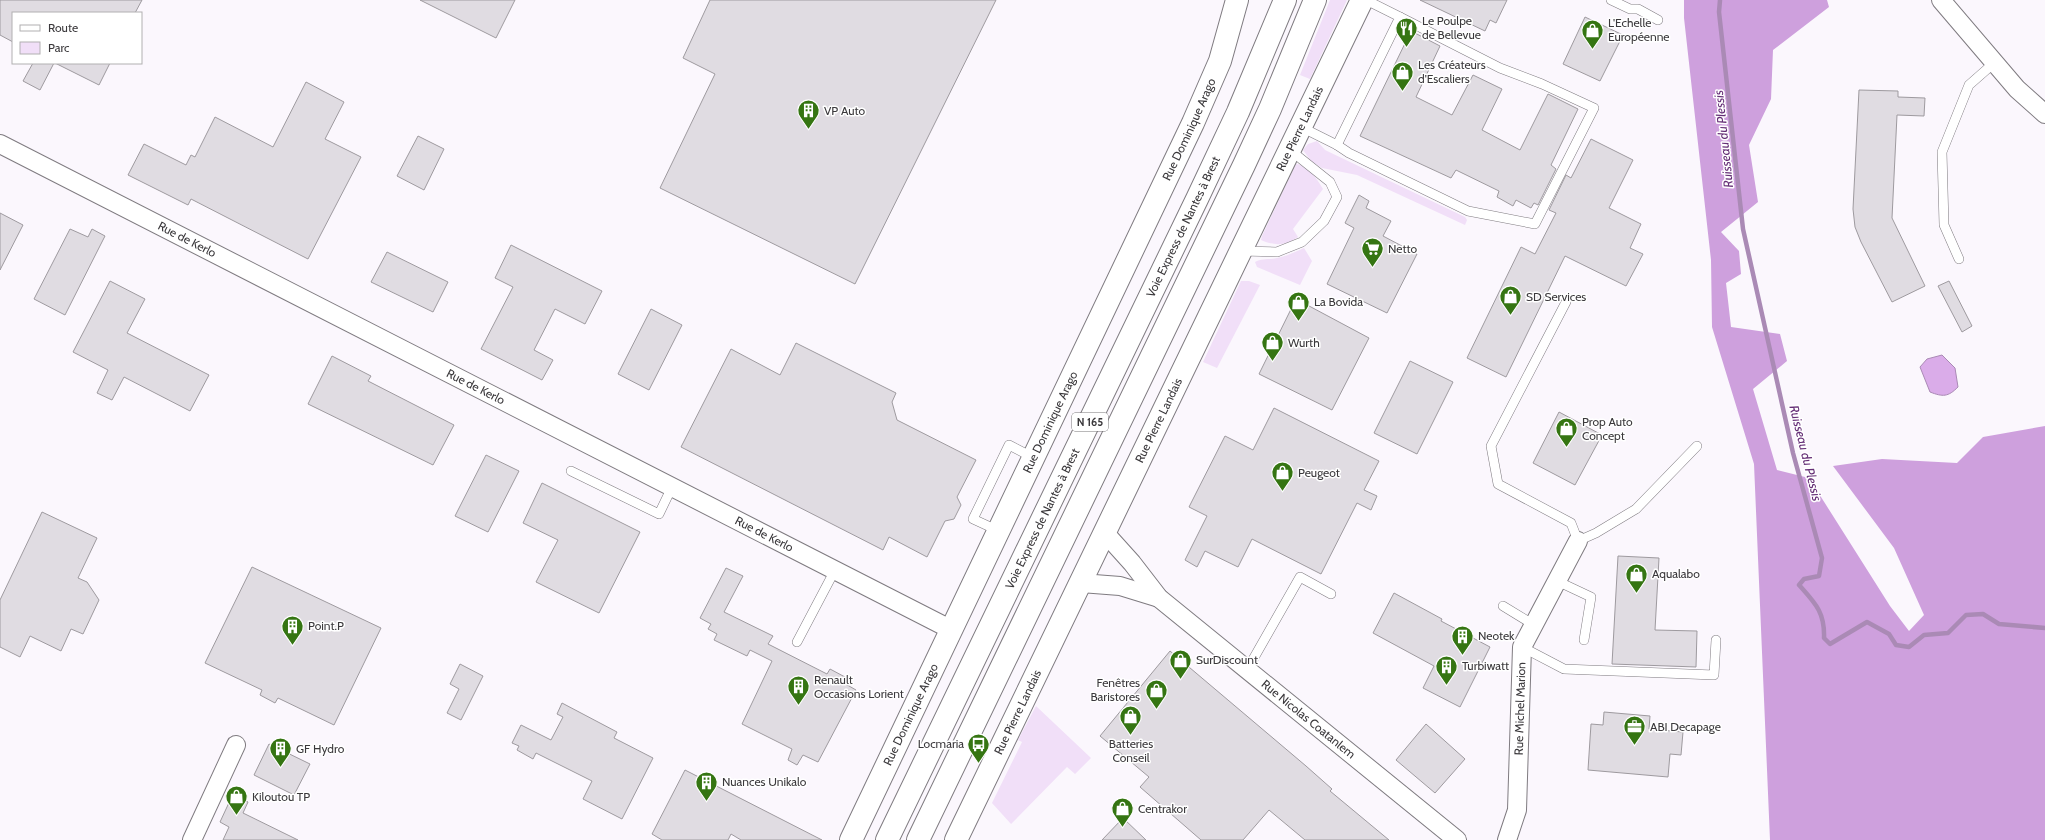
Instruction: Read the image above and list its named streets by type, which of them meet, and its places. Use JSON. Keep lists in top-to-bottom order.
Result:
{
  "streets": {
    "main road": [
      "Rue Pierre Landais",
      "Rue Dominique Arago",
      "Voie Express de Nantes à Brest",
      "N 165"
    ],
    "street": ["Rue de Kerlo", "Rue Michel Marion", "Rue Nicolas Coatanlem"]
  },
  "crossings": [
    ["Rue Pierre Landais", "Rue Nicolas Coatanlem"],
    ["Rue Dominique Arago", "Rue de Kerlo"]
  ],
  "water": ["Ruisseau du Plessis"],
  "places": {
    "restaurant": ["Le Poulpe de Bellevue"],
    "shop": [
      "L'Echelle Européenne",
      "Les Créateurs d'Escaliers",
      "SD Services",
      "La Bovida",
      "Wurth",
      "Prop Auto Concept",
      "Peugeot",
      "Aqualabo",
      "SurDiscount",
      "Fenêtres Baristores",
      "Batteries Conseil",
      "Kiloutou TP",
      "Centrakor"
    ],
    "building": [
      "VP Auto",
      "Point.P",
      "Neotek",
      "Turbiwatt",
      "Renault Occasions Lorient",
      "GF Hydro",
      "Nuances Unikalo"
    ],
    "supermarket": ["Netto"],
    "office": ["ABI Decapage"],
    "bus stop": ["Locmaria"]
  },
  "legend": ["Route", "Parc"]
}
